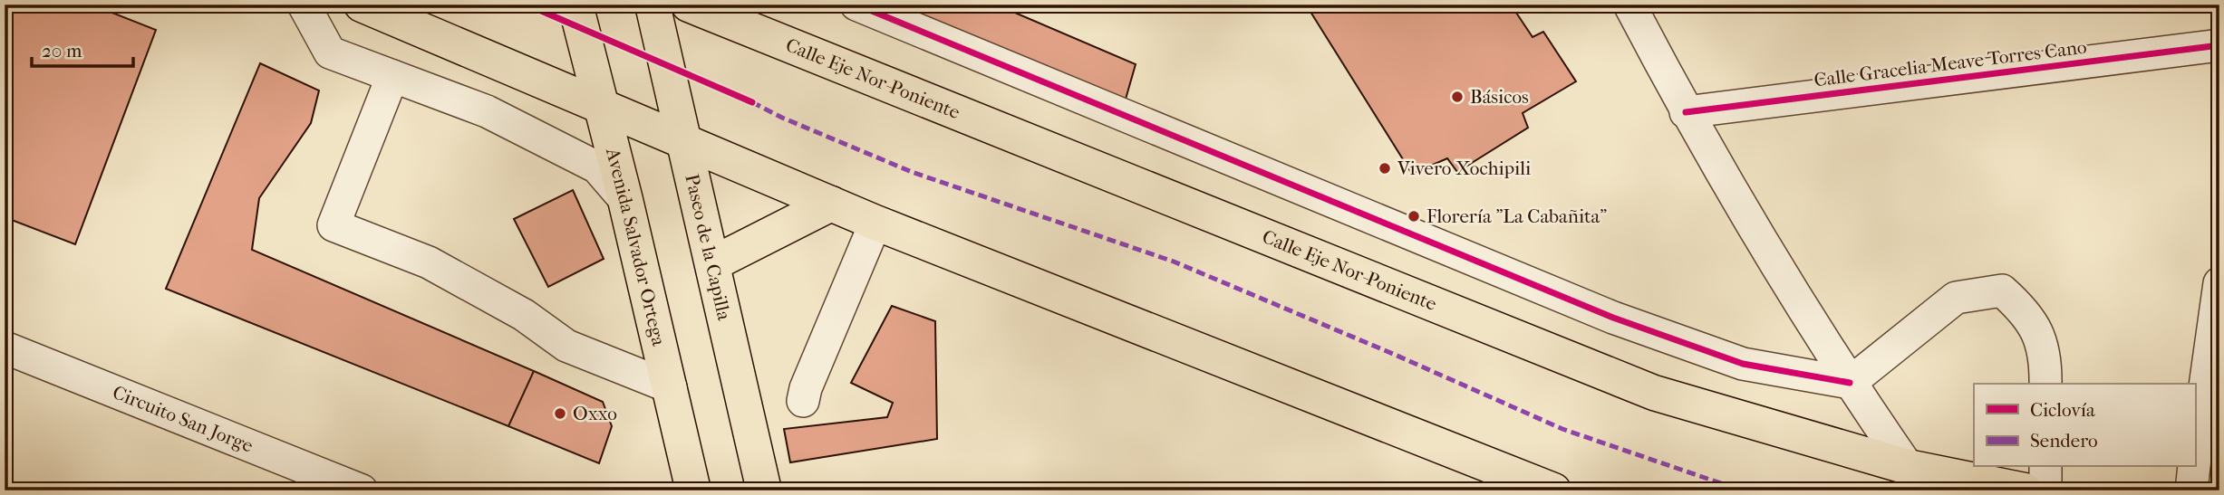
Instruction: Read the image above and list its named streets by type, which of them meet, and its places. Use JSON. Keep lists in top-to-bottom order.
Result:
{
  "streets": {
    "main road": ["Calle Eje Nor-Poniente", "Avenida Salvador Ortega", "Paseo de la Capilla"],
    "street": ["Calle Gracelia Meave Torres Cano", "Circuito San Jorge"]
  },
  "places": [
    "Básicos",
    "Vivero Xochipili",
    "Florería \"La Cabañita\"",
    "Oxxo"
  ],
  "legend": ["Ciclovía", "Sendero"],
  "scale_bar": "20 m"
}
